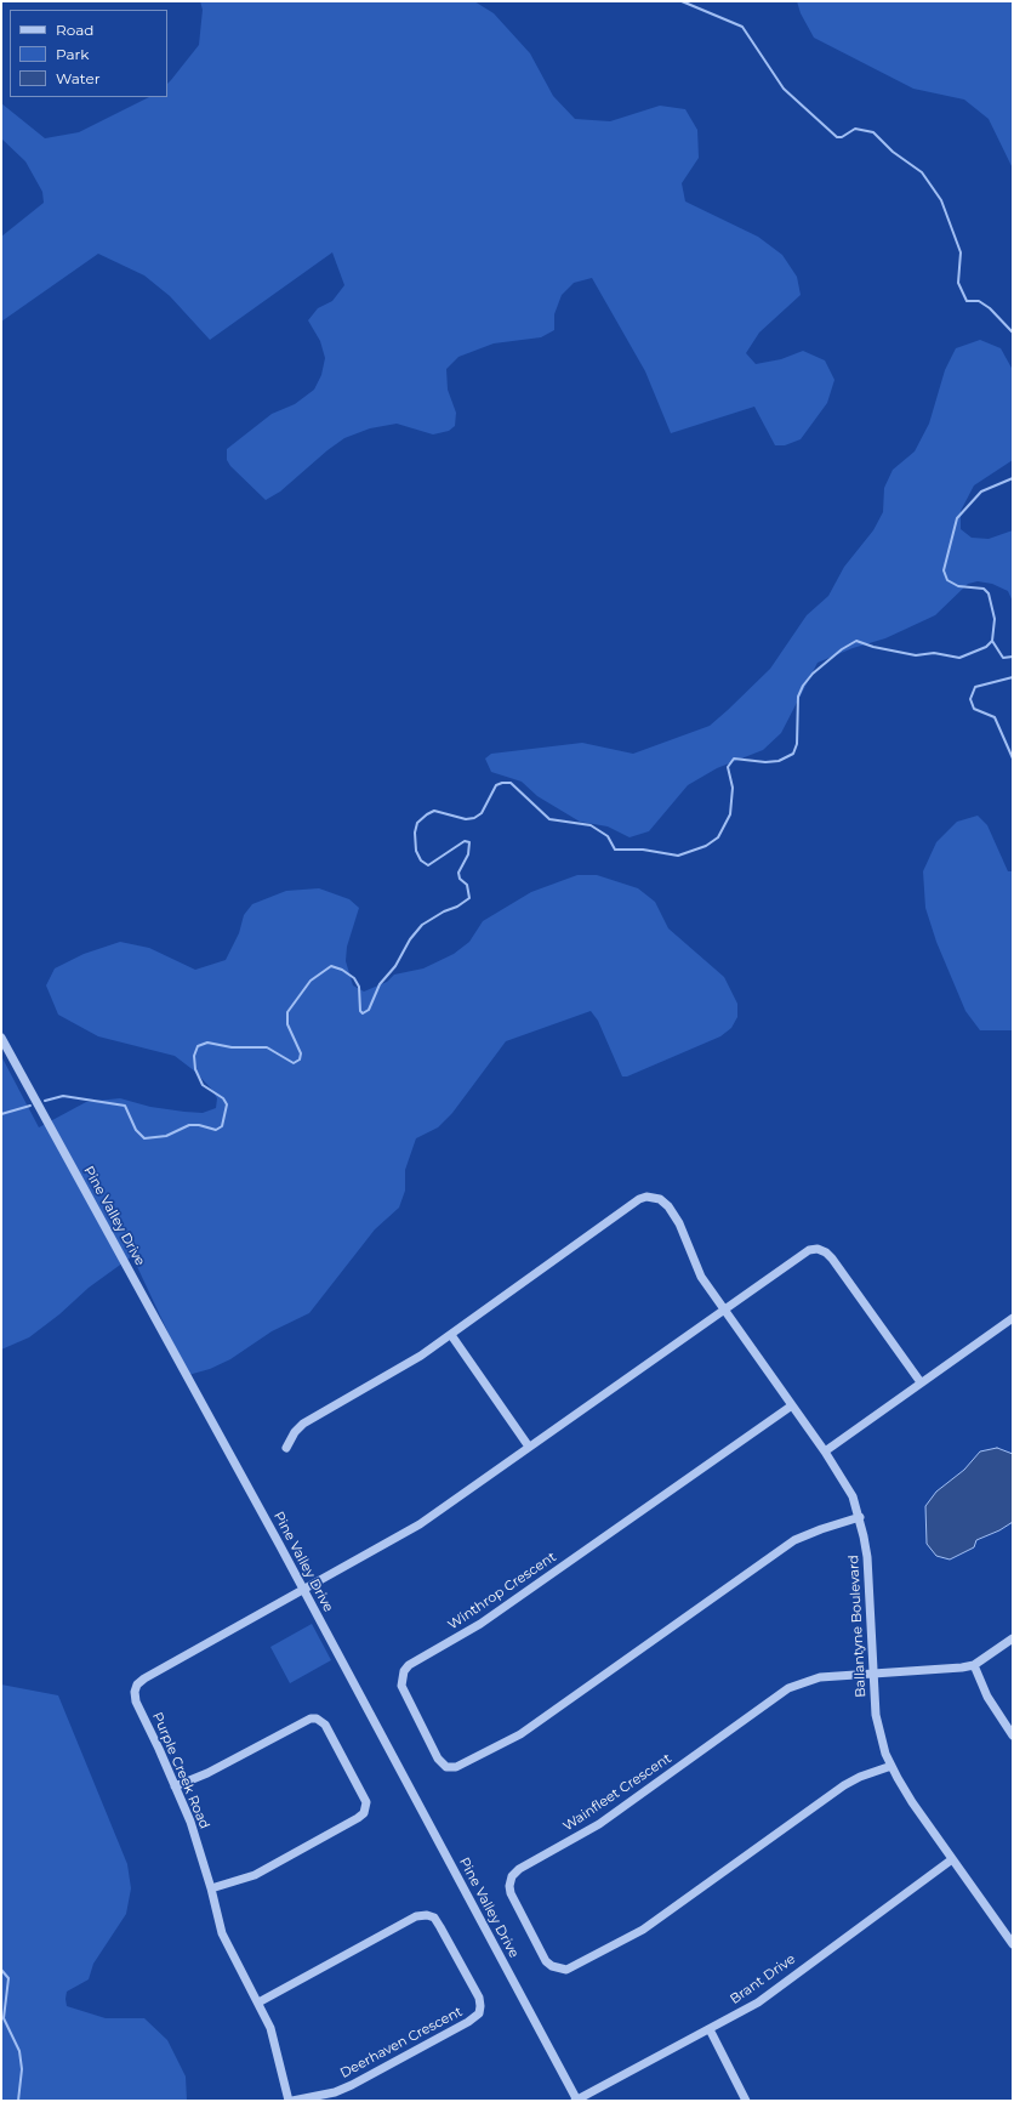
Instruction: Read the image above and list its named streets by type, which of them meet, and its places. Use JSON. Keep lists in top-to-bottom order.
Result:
{
  "streets": {
    "street": [
      "Pine Valley Drive",
      "Winthrop Crescent",
      "Ballantyne Boulevard",
      "Purple Creek Road",
      "Wainfleet Crescent",
      "Brant Drive",
      "Deerhaven Crescent"
    ]
  },
  "crossings": [
    ["Pine Valley Drive", "Purple Creek Road"],
    ["Pine Valley Drive", "Brant Drive"],
    ["Winthrop Crescent", "Ballantyne Boulevard"],
    ["Ballantyne Boulevard", "Wainfleet Crescent"],
    ["Ballantyne Boulevard", "Brant Drive"],
    ["Purple Creek Road", "Deerhaven Crescent"]
  ],
  "legend": ["Road", "Park", "Water"]
}
